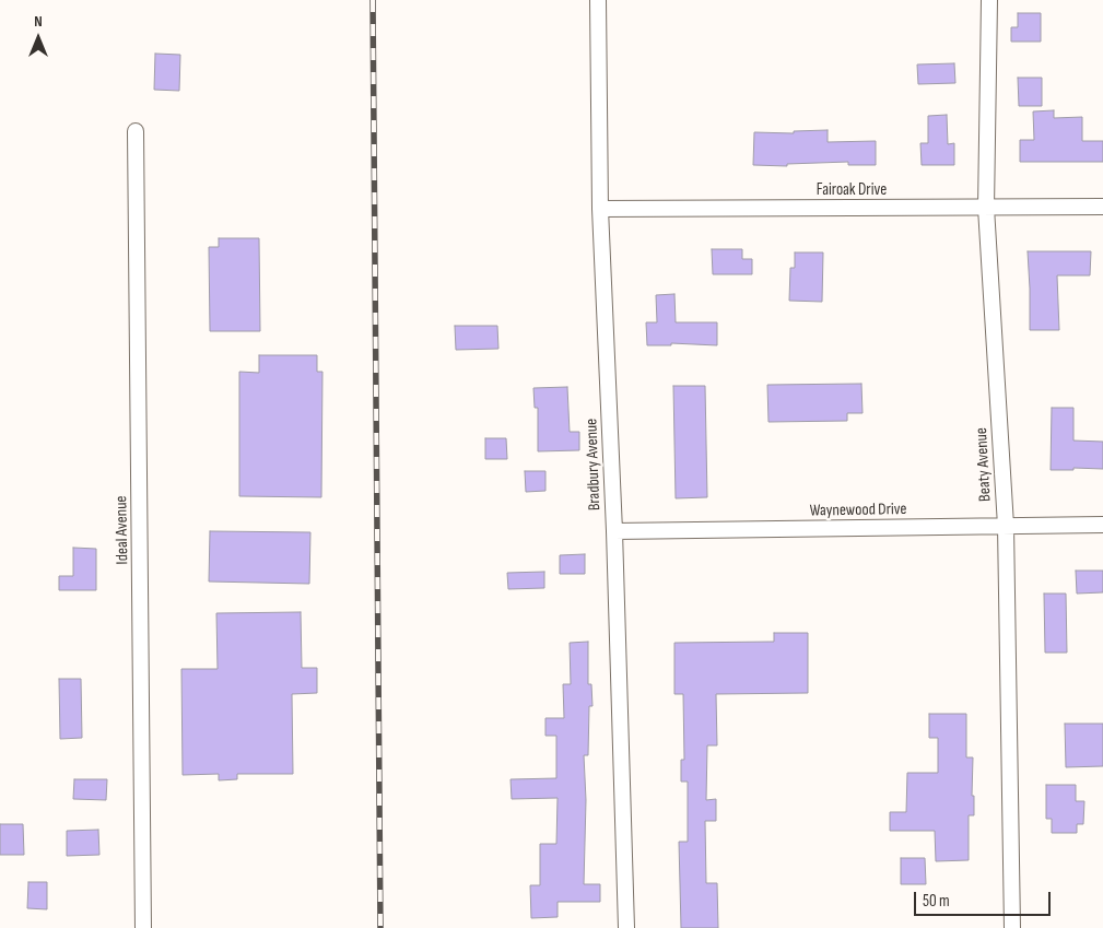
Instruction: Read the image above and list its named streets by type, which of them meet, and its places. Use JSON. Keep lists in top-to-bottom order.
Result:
{
  "streets": {
    "street": [
      "Fairoak Drive",
      "Bradbury Avenue",
      "Beaty Avenue",
      "Waynewood Drive",
      "Ideal Avenue"
    ]
  },
  "crossings": [
    ["Fairoak Drive", "Bradbury Avenue"],
    ["Fairoak Drive", "Beaty Avenue"],
    ["Bradbury Avenue", "Waynewood Drive"],
    ["Beaty Avenue", "Waynewood Drive"]
  ],
  "scale_bar": "50 m",
  "north": "top"
}
